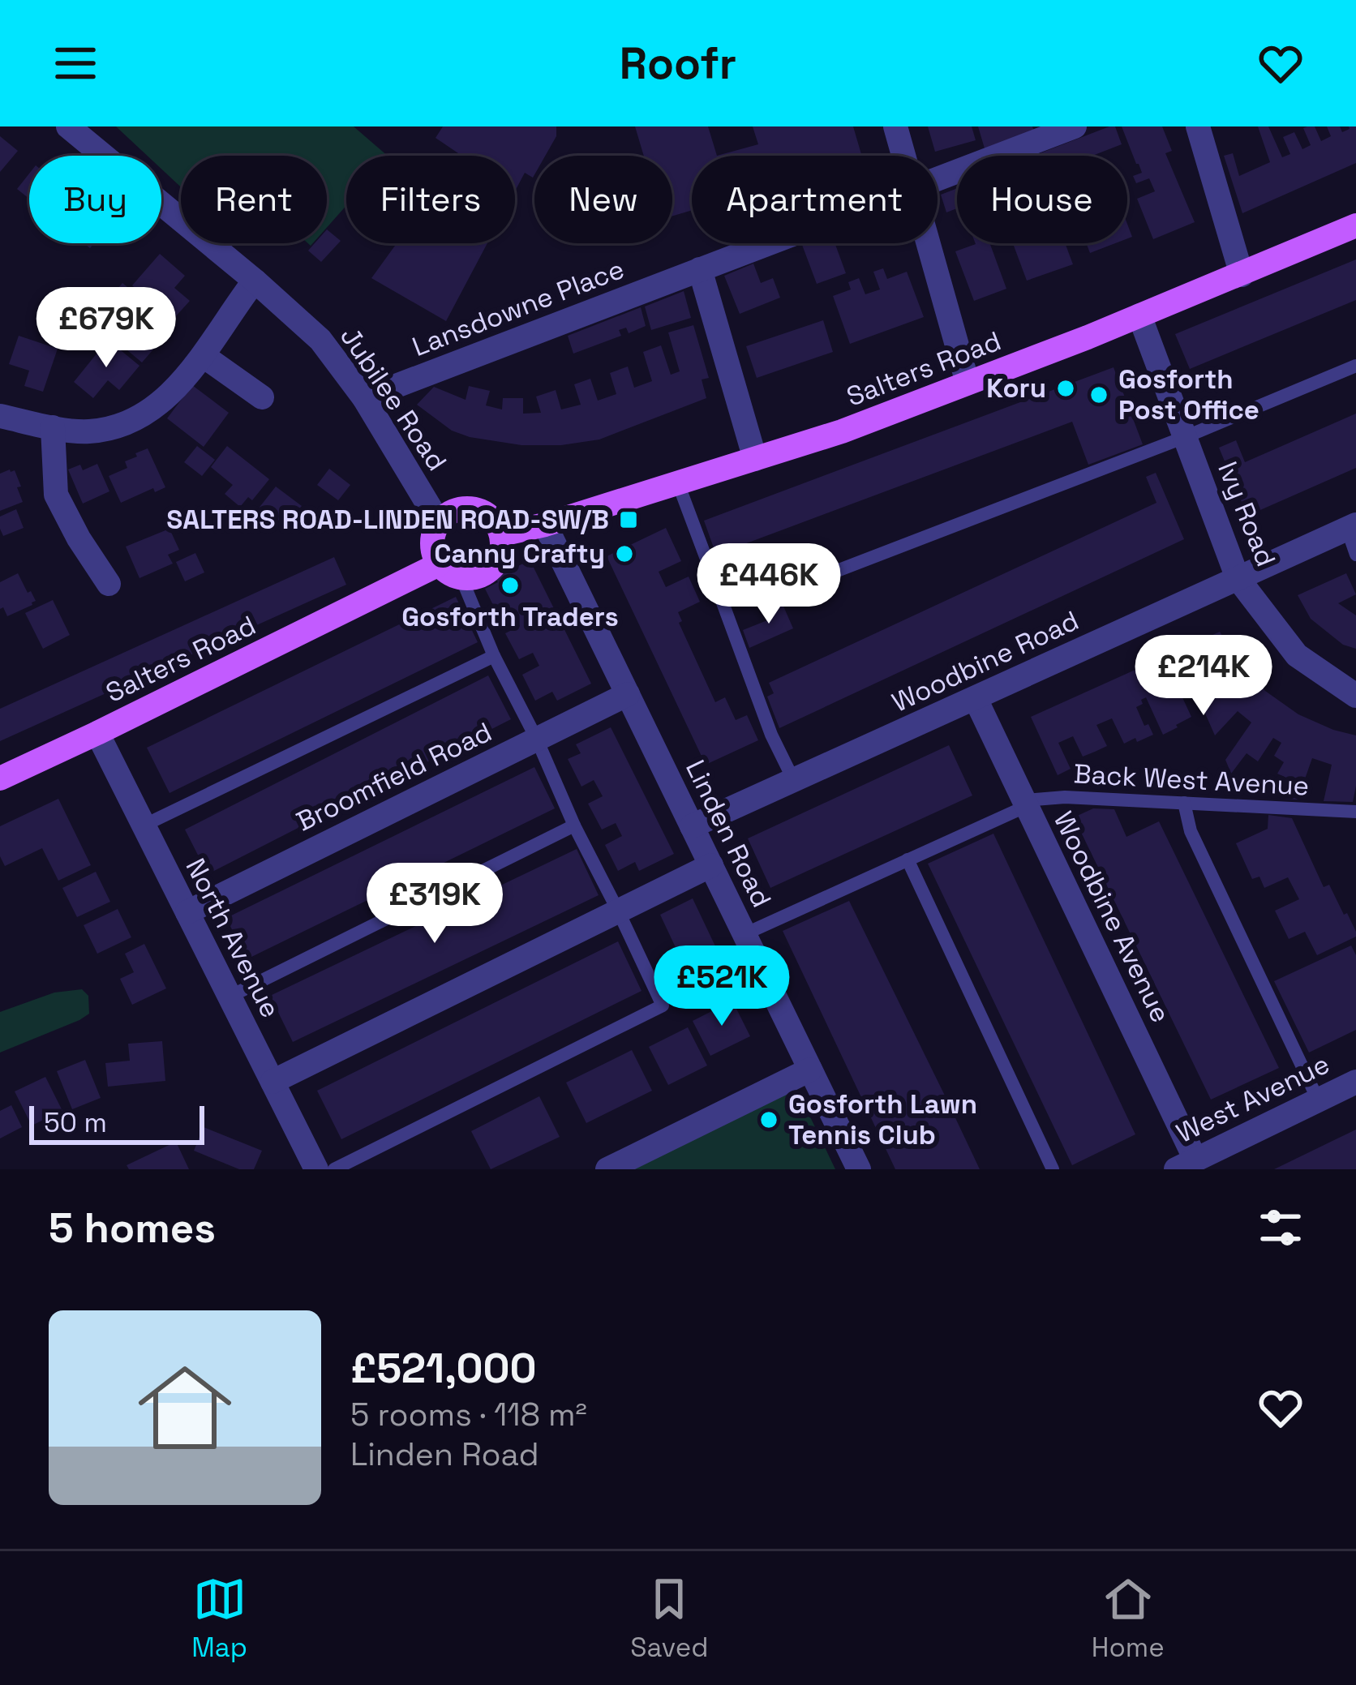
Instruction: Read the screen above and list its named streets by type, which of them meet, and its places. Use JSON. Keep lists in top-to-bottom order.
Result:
{
  "streets": {
    "main road": ["Salters Road"],
    "street": [
      "Lansdowne Place",
      "Jubilee Road",
      "Ivy Road",
      "Woodbine Road",
      "Broomfield Road",
      "Linden Road",
      "Woodbine Avenue",
      "North Avenue",
      "West Avenue"
    ],
    "lane": ["Back West Avenue"]
  },
  "crossings": [
    ["Lansdowne Place", "Jubilee Road"],
    ["Salters Road", "Jubilee Road"],
    ["Salters Road", "Ivy Road"],
    ["Salters Road", "Linden Road"],
    ["Salters Road", "North Avenue"],
    ["Ivy Road", "Woodbine Road"],
    ["Woodbine Road", "Linden Road"],
    ["Woodbine Road", "Woodbine Avenue"],
    ["Broomfield Road", "Linden Road"],
    ["Broomfield Road", "North Avenue"],
    ["Back West Avenue", "Woodbine Avenue"],
    ["Woodbine Avenue", "West Avenue"]
  ],
  "places": {
    "other": [
      "Koru",
      "Gosforth Post Office",
      "Canny Crafty",
      "Gosforth Traders",
      "Gosforth Lawn Tennis Club"
    ],
    "transit": ["SALTERS ROAD-LINDEN ROAD-SW/B"]
  },
  "scale_bar": "50 m",
  "page": {
    "header": "Roofr",
    "chip": [
      "Buy",
      "Rent",
      "Filters",
      "New",
      "Apartment",
      "House"
    ],
    "price": [
      "£679K",
      "£446K",
      "£214K",
      "£319K",
      "£521K"
    ],
    "scale": "50 m",
    "heading": "5 homes",
    "list": [
      {
        "name": "£521,000",
        "note": "5 rooms · 118 m² · Linden Road"
      }
    ],
    "tabs": ["Map", "Saved", "Home"]
  }
}
